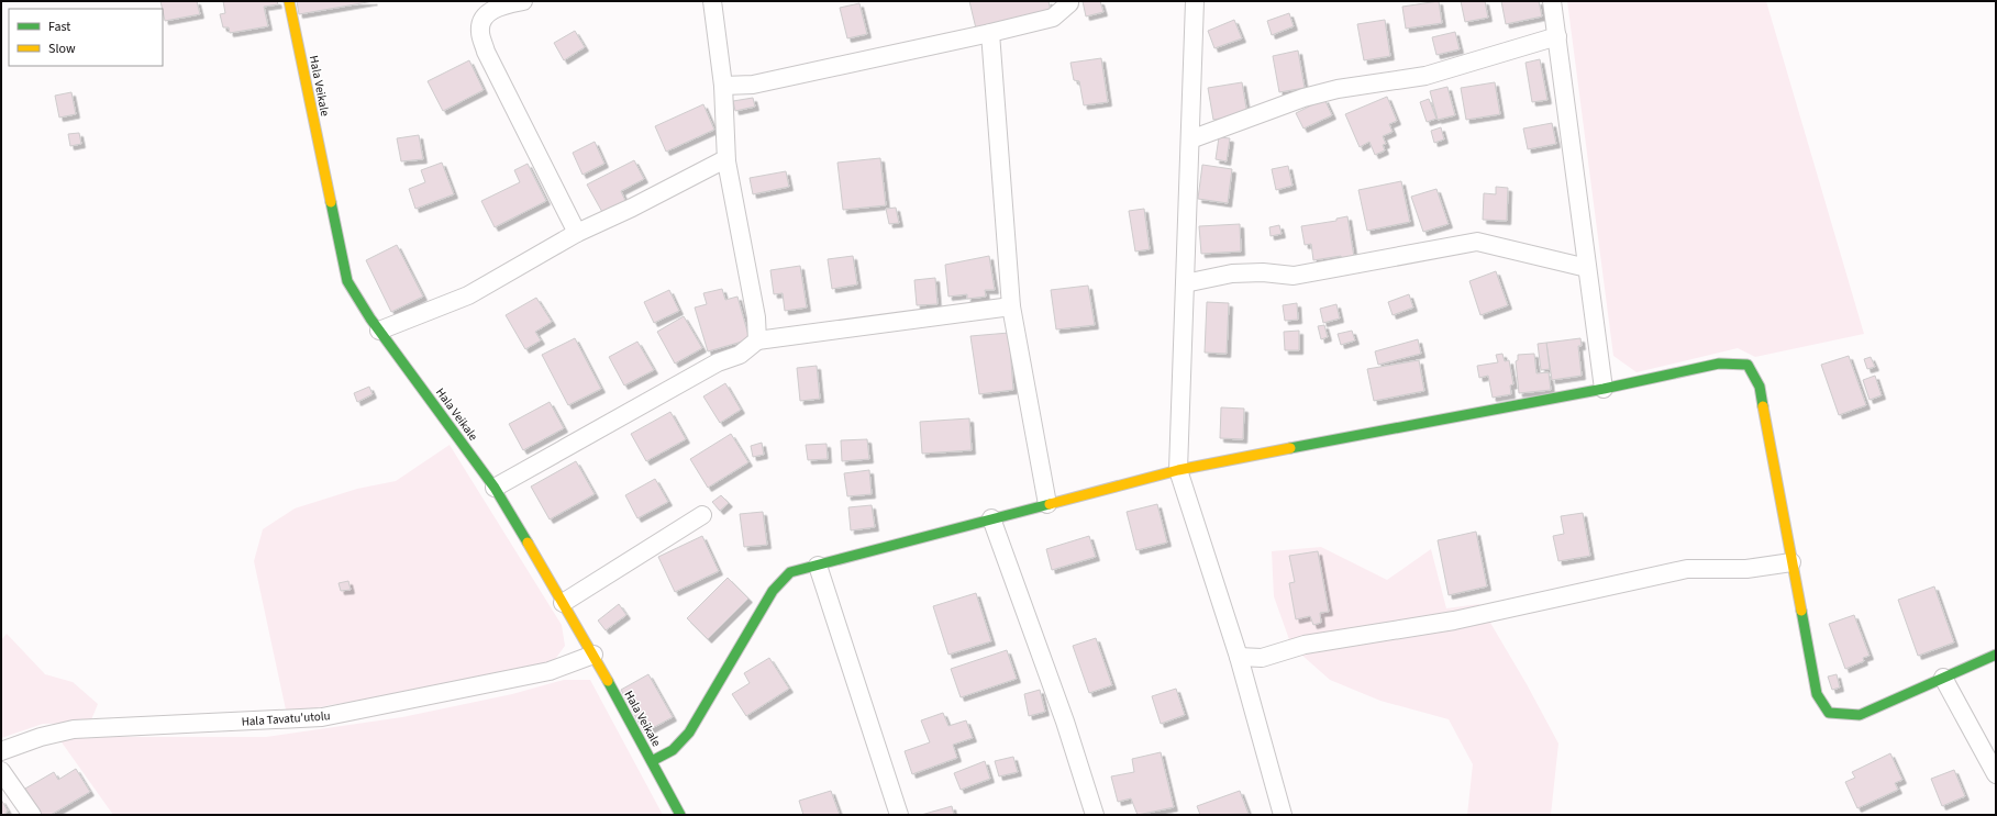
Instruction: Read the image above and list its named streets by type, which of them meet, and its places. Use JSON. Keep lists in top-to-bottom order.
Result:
{
  "streets": {
    "street": ["Hala Veikale", "Hala Tavatu'utolu"]
  },
  "crossings": [
    ["Hala Veikale", "Hala Tavatu'utolu"]
  ],
  "legend": ["Fast", "Slow"]
}
